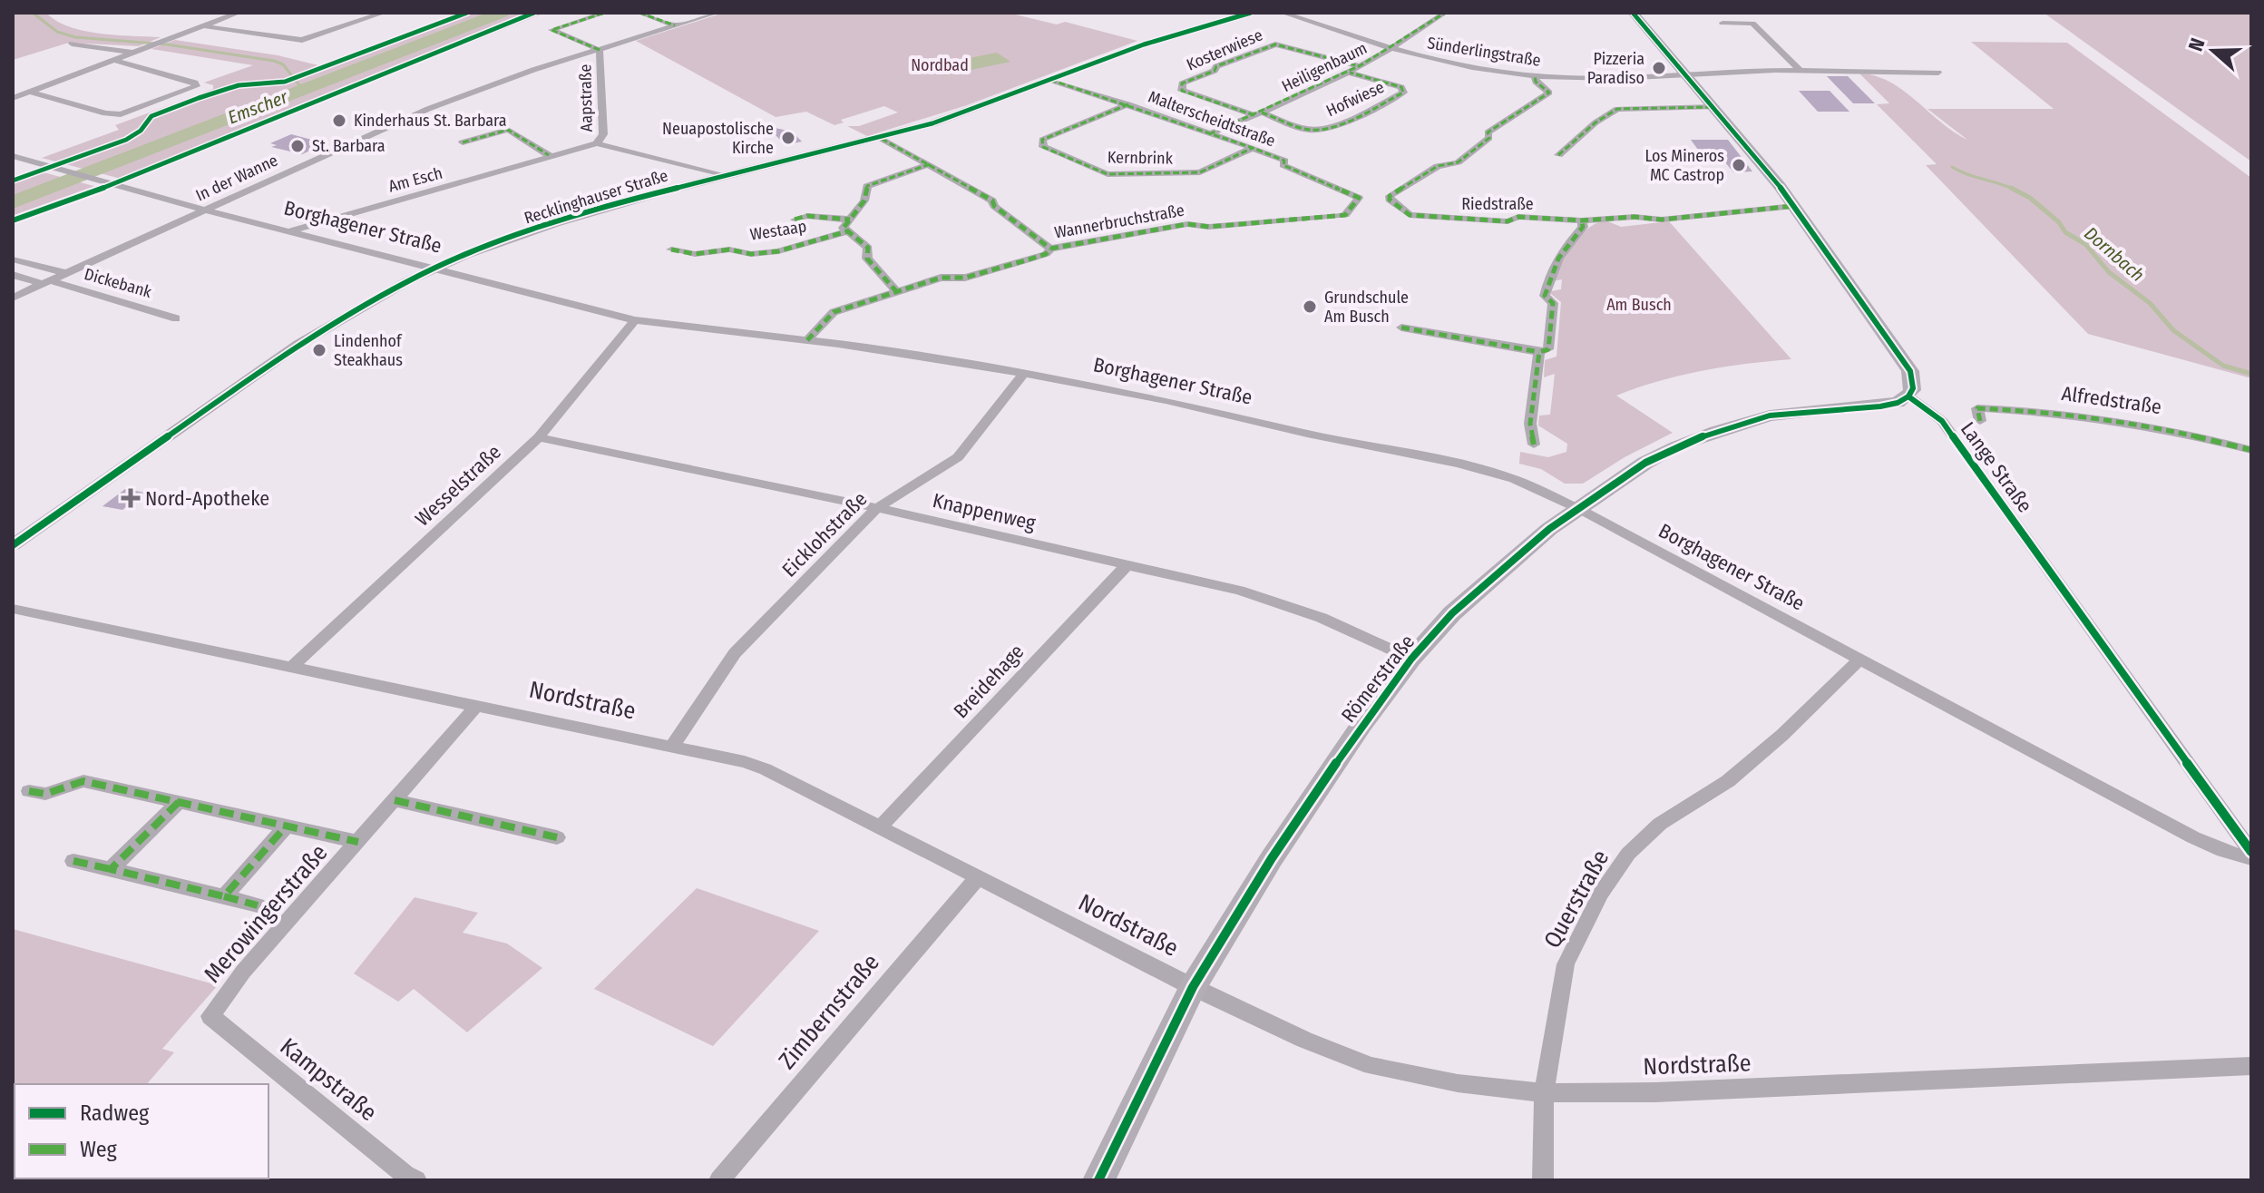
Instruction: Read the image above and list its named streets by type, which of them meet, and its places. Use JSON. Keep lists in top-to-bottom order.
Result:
{
  "streets": {
    "main road": ["Römerstraße"],
    "street": [
      "Kosterwiese",
      "Sünderlingstraße",
      "Heiligenbaum",
      "Aapstraße",
      "Hofwiese",
      "Malterscheidtstraße",
      "Kernbrink",
      "In der Wanne",
      "Am Esch",
      "Recklinghauser Straße",
      "Riedstraße",
      "Wannerbruchstraße",
      "Borghagener Straße",
      "Westaap",
      "Dickebank",
      "Alfredstraße",
      "Lange Straße",
      "Wesselstraße",
      "Knappenweg",
      "Eicklohstraße",
      "Breidehage",
      "Nordstraße",
      "Querstraße",
      "Merowingerstraße",
      "Zimbernstraße",
      "Kampstraße"
    ]
  },
  "crossings": [
    ["Kosterwiese", "Heiligenbaum"],
    ["Kosterwiese", "Hofwiese"],
    ["Sünderlingstraße", "Heiligenbaum"],
    ["Sünderlingstraße", "Riedstraße"],
    ["Heiligenbaum", "Hofwiese"],
    ["Heiligenbaum", "Malterscheidtstraße"],
    ["Aapstraße", "In der Wanne"],
    ["Aapstraße", "Am Esch"],
    ["Malterscheidtstraße", "Kernbrink"],
    ["Malterscheidtstraße", "Recklinghauser Straße"],
    ["Malterscheidtstraße", "Wannerbruchstraße"],
    ["In der Wanne", "Borghagener Straße"],
    ["In der Wanne", "Dickebank"],
    ["Am Esch", "Recklinghauser Straße"],
    ["Am Esch", "Borghagener Straße"],
    ["Recklinghauser Straße", "Borghagener Straße"],
    ["Wannerbruchstraße", "Borghagener Straße"],
    ["Borghagener Straße", "Wesselstraße"],
    ["Borghagener Straße", "Eicklohstraße"],
    ["Borghagener Straße", "Römerstraße"],
    ["Borghagener Straße", "Querstraße"],
    ["Lange Straße", "Römerstraße"],
    ["Wesselstraße", "Knappenweg"],
    ["Wesselstraße", "Nordstraße"],
    ["Knappenweg", "Eicklohstraße"],
    ["Knappenweg", "Römerstraße"],
    ["Knappenweg", "Breidehage"],
    ["Eicklohstraße", "Nordstraße"],
    ["Römerstraße", "Nordstraße"],
    ["Breidehage", "Nordstraße"],
    ["Nordstraße", "Querstraße"],
    ["Nordstraße", "Merowingerstraße"],
    ["Nordstraße", "Zimbernstraße"],
    ["Merowingerstraße", "Kampstraße"]
  ],
  "water": ["Emscher", "Dornbach"],
  "parks": ["Nordbad", "Am Busch"],
  "places": {
    "other": [
      "Pizzeria Paradiso",
      "Kinderhaus St. Barbara",
      "Neuapostolische Kirche",
      "St. Barbara",
      "Los Mineros MC Castrop",
      "Grundschule Am Busch",
      "Lindenhof Steakhaus"
    ],
    "health": ["Nord-Apotheke"]
  },
  "legend": ["Radweg", "Weg"],
  "north": "left"
}
